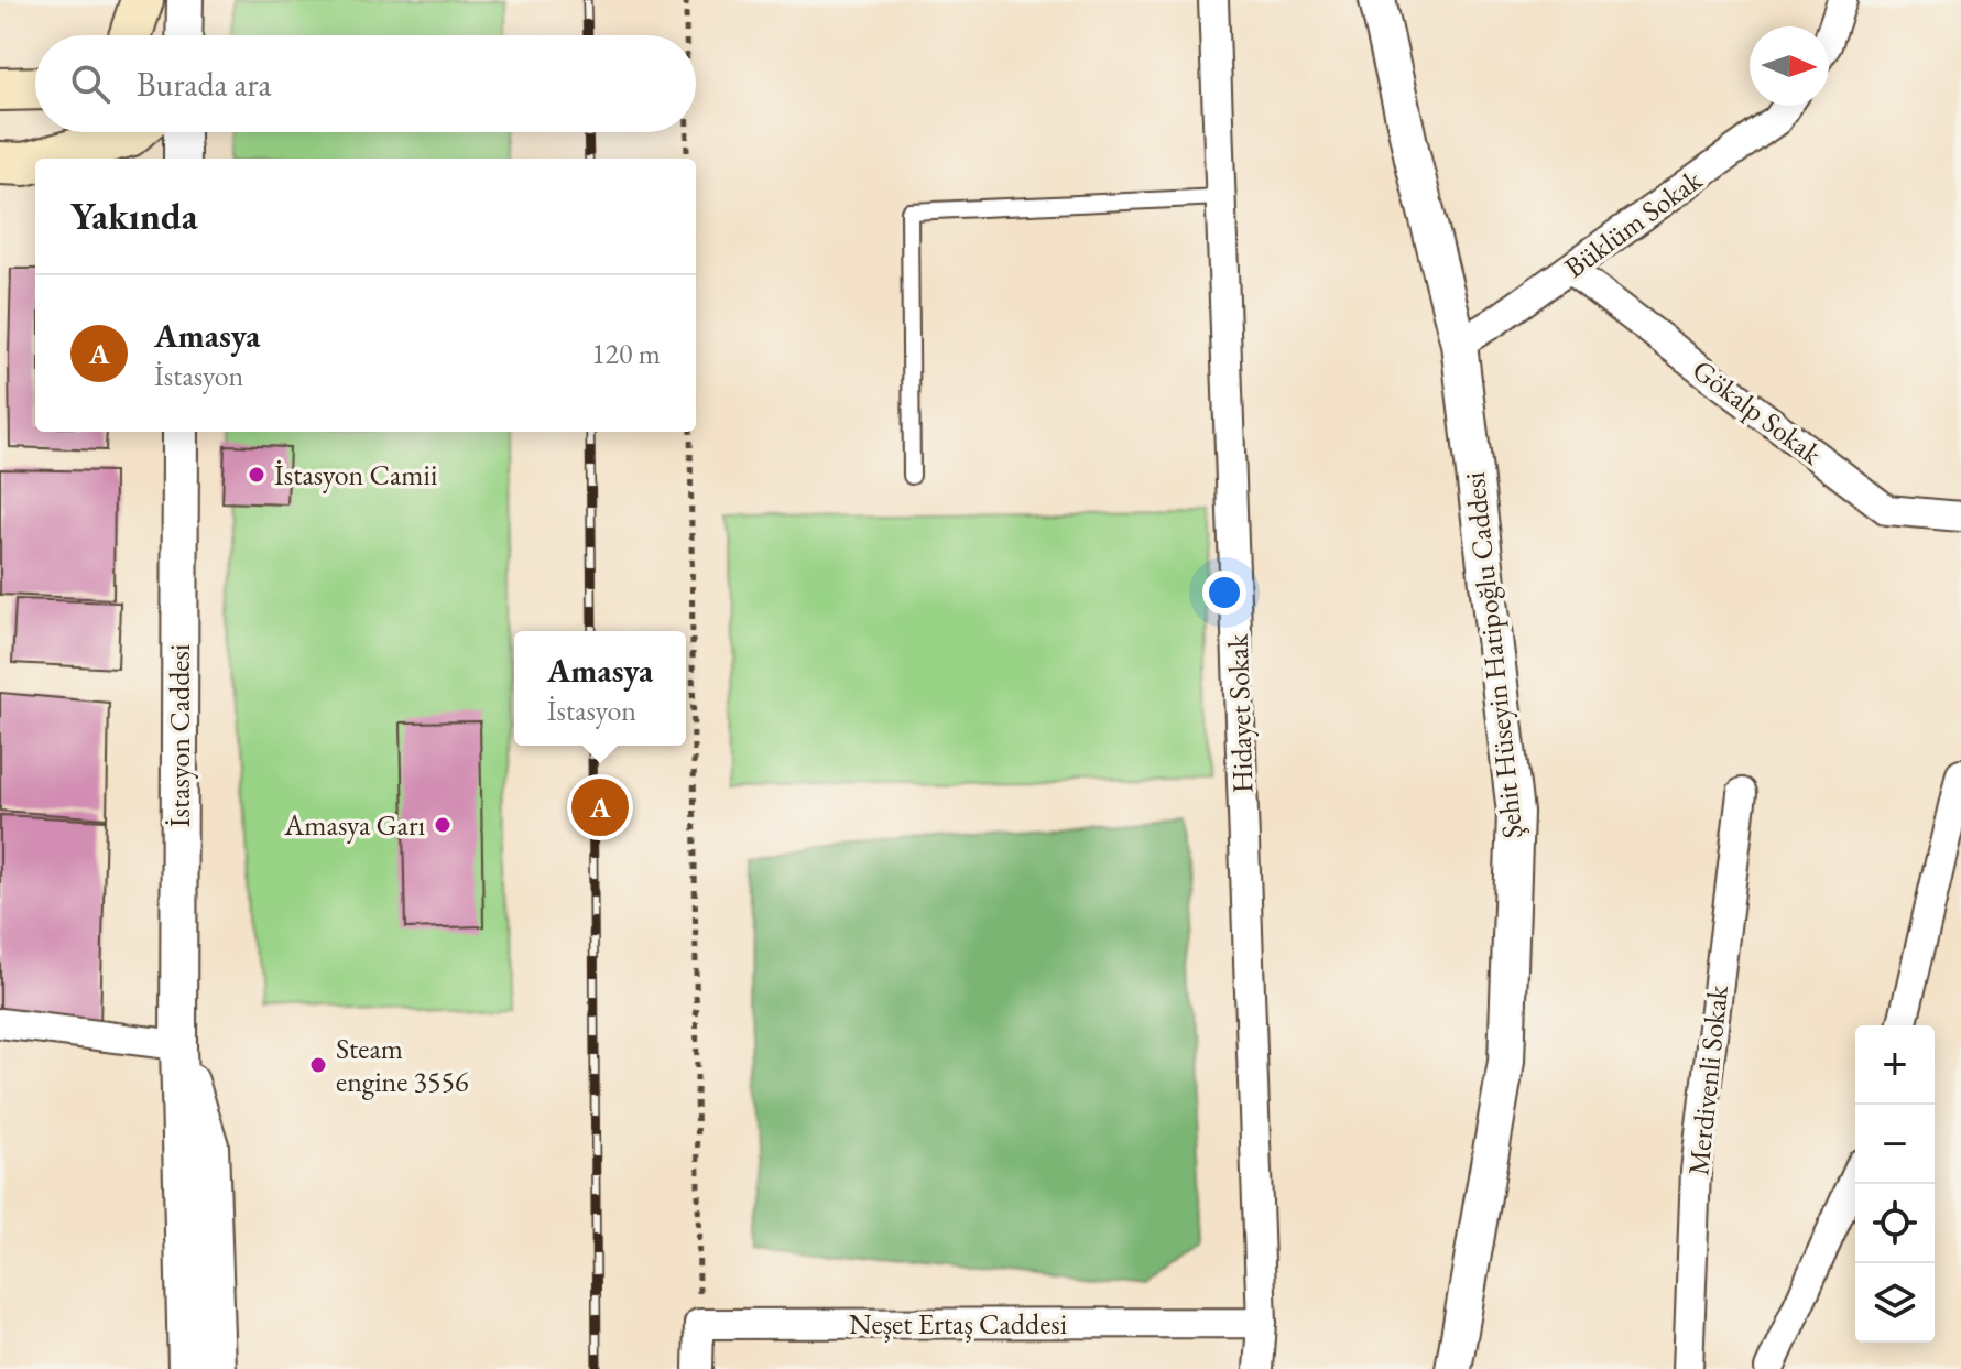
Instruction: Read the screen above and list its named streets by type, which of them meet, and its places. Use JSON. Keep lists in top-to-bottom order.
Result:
{
  "streets": {
    "street": [
      "Büklüm Sokak",
      "Gökalp Sokak",
      "Şehit Hüseyin Hatipoğlu Caddesi",
      "Hidayet Sokak",
      "İstasyon Caddesi",
      "Merdivenli Sokak",
      "Neşet Ertaş Caddesi"
    ]
  },
  "crossings": [
    ["Büklüm Sokak", "Gökalp Sokak"],
    ["Büklüm Sokak", "Şehit Hüseyin Hatipoğlu Caddesi"],
    ["Hidayet Sokak", "Neşet Ertaş Caddesi"]
  ],
  "places": ["İstasyon Camii", "Amasya Garı", "Steam engine 3556"],
  "north": "right",
  "page": {
    "search": "Burada ara",
    "heading": "Yakında",
    "list": [
      {
        "mark": "A",
        "name": "Amasya",
        "note": "İstasyon",
        "value": "120 m"
      }
    ],
    "popup": ["Amasya", "İstasyon"],
    "pins": "A",
    "map_buttons": ["+", "−"]
  }
}
